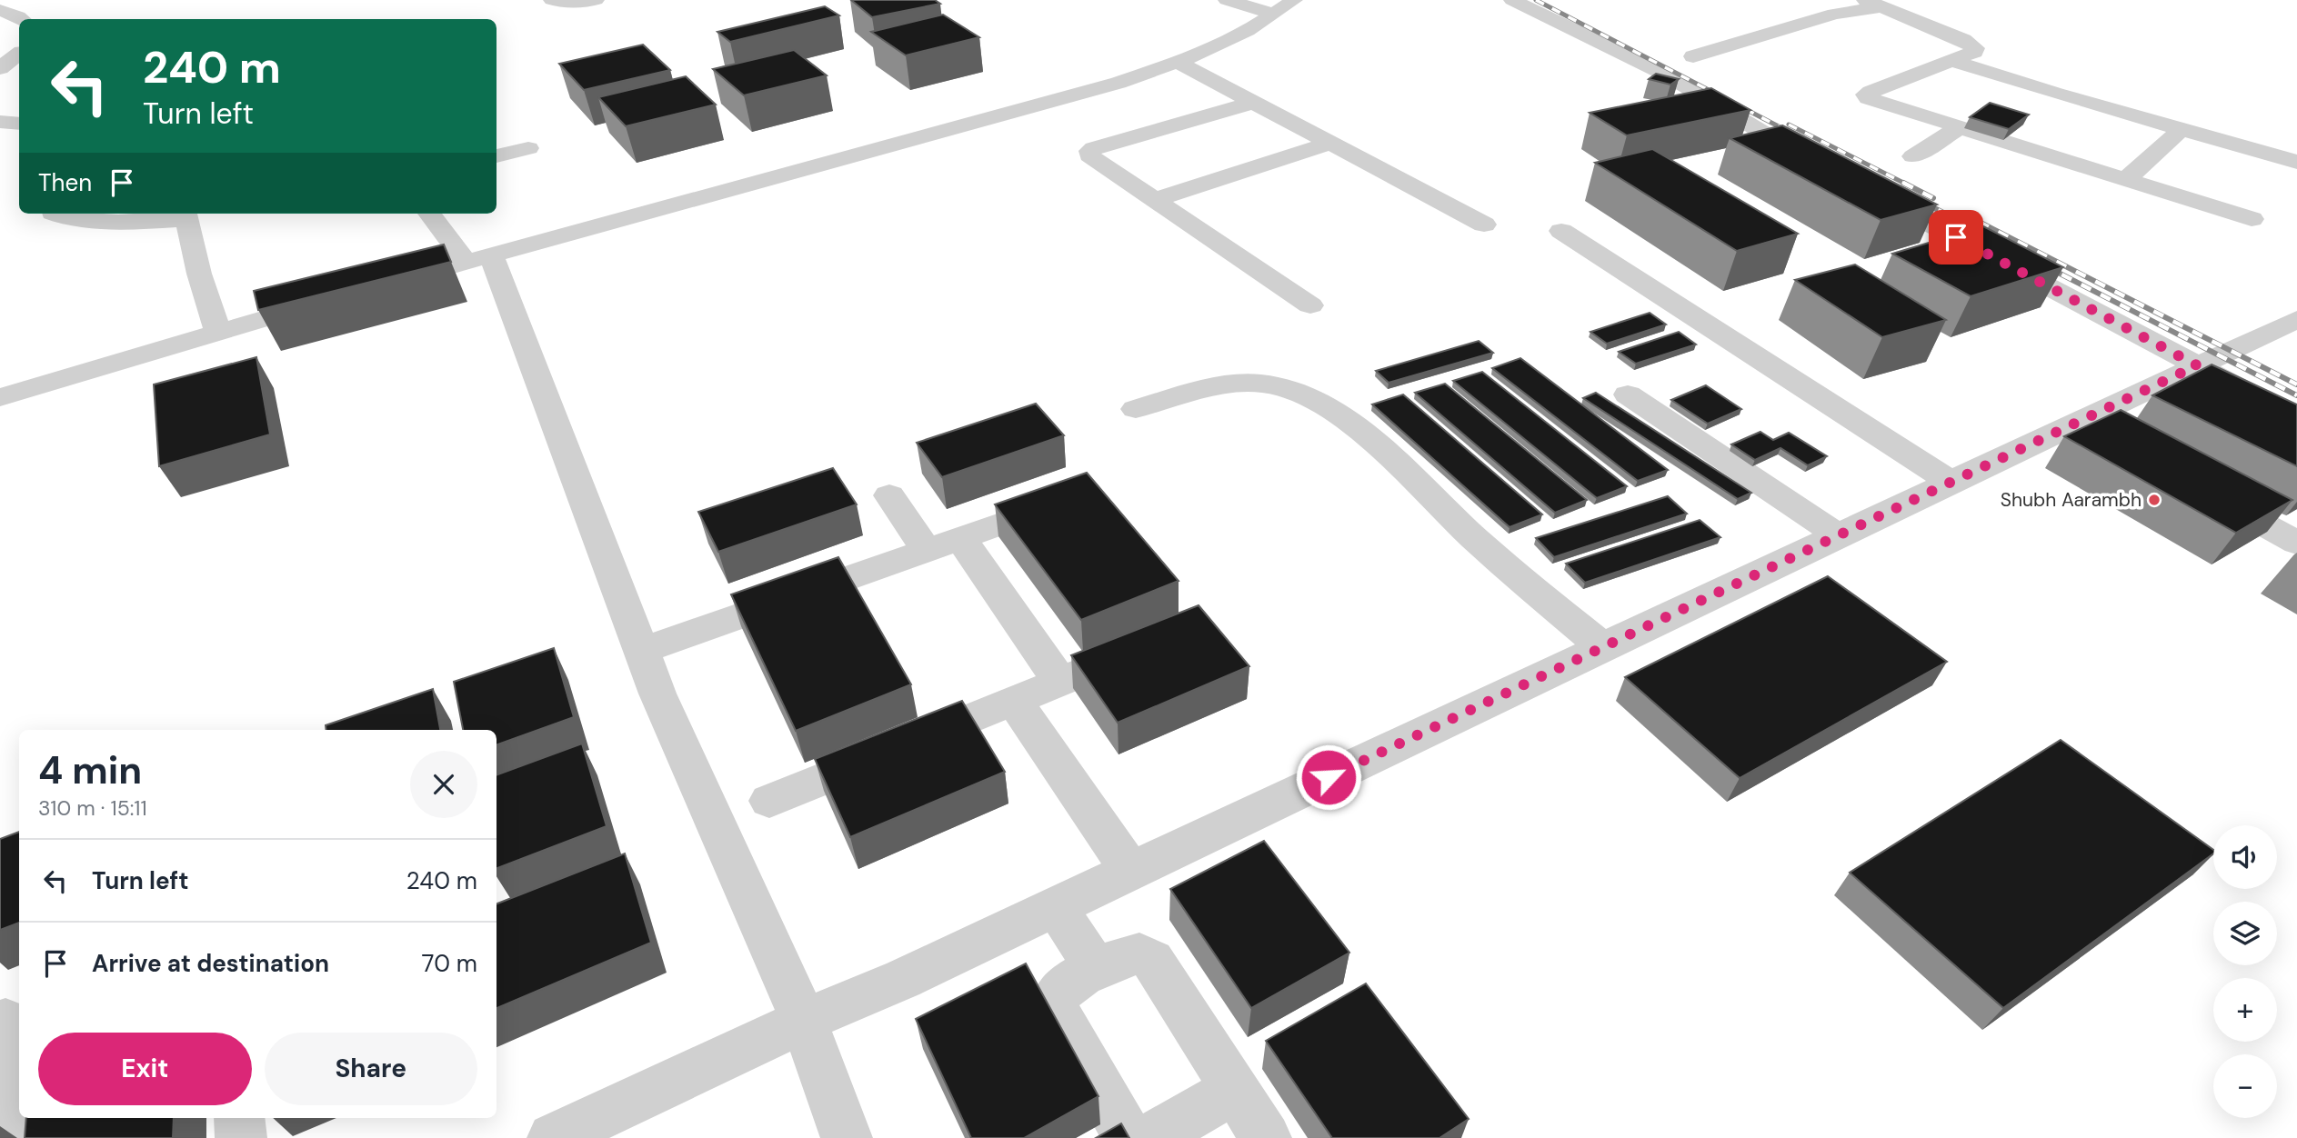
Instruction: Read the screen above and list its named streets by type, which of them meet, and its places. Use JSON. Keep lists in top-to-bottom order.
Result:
{
  "places": ["Shubh Aarambh"],
  "page": {
    "turn": ["240 m", "Turn left"],
    "then": "Then",
    "heading": ["4 min", "310 m · 15:11"],
    "map_buttons": ["+", "−"],
    "list": [
      {
        "name": "Turn left",
        "value": "240 m"
      },
      {
        "name": "Arrive at destination",
        "value": "70 m"
      }
    ],
    "buttons": ["Exit", "Share"]
  }
}
